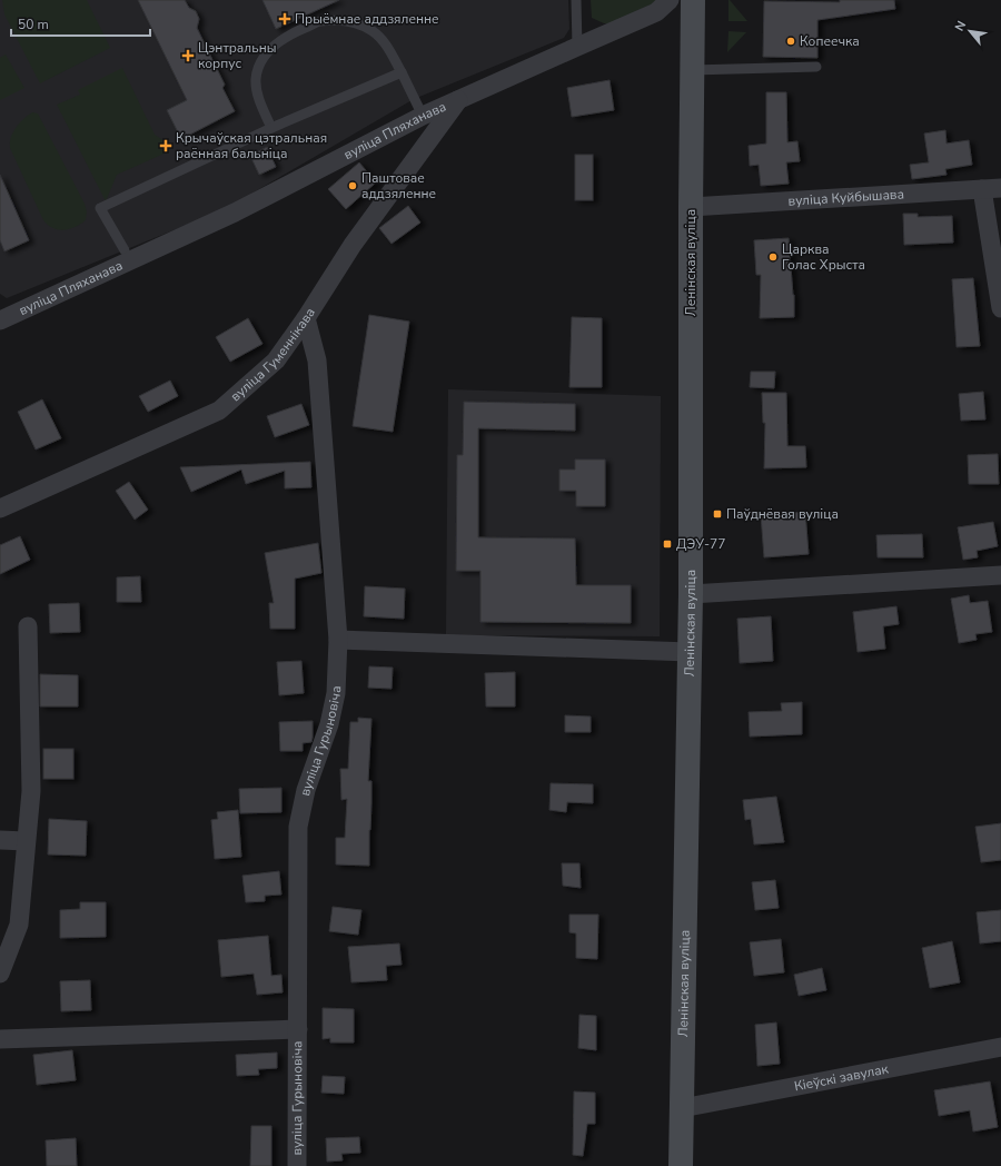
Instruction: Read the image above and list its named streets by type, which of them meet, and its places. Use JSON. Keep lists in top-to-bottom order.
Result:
{
  "streets": {
    "main road": ["Ленінская вуліца"],
    "street": [
      "вуліца Пляханава",
      "вуліца Куйбышава",
      "вуліца Гуменнікава",
      "вуліца Гурыновіча",
      "Кіеўскі завулак"
    ]
  },
  "crossings": [
    ["вуліца Пляханава", "вуліца Гуменнікава"],
    ["вуліца Куйбышава", "Ленінская вуліца"],
    ["Ленінская вуліца", "Кіеўскі завулак"],
    ["вуліца Гуменнікава", "вуліца Гурыновіча"]
  ],
  "places": {
    "health": ["Прыёмнае аддзяленне", "Цэнтральны корпус", "Крычаўская цэтральная раённая бальніца"],
    "other": ["Копеечка", "Паштовае аддзяленне", "Царква Голас Хрыста"],
    "transit": ["Паўднёвая вуліца", "ДЭУ-77"]
  },
  "scale_bar": "50 m",
  "north": "top left"
}
